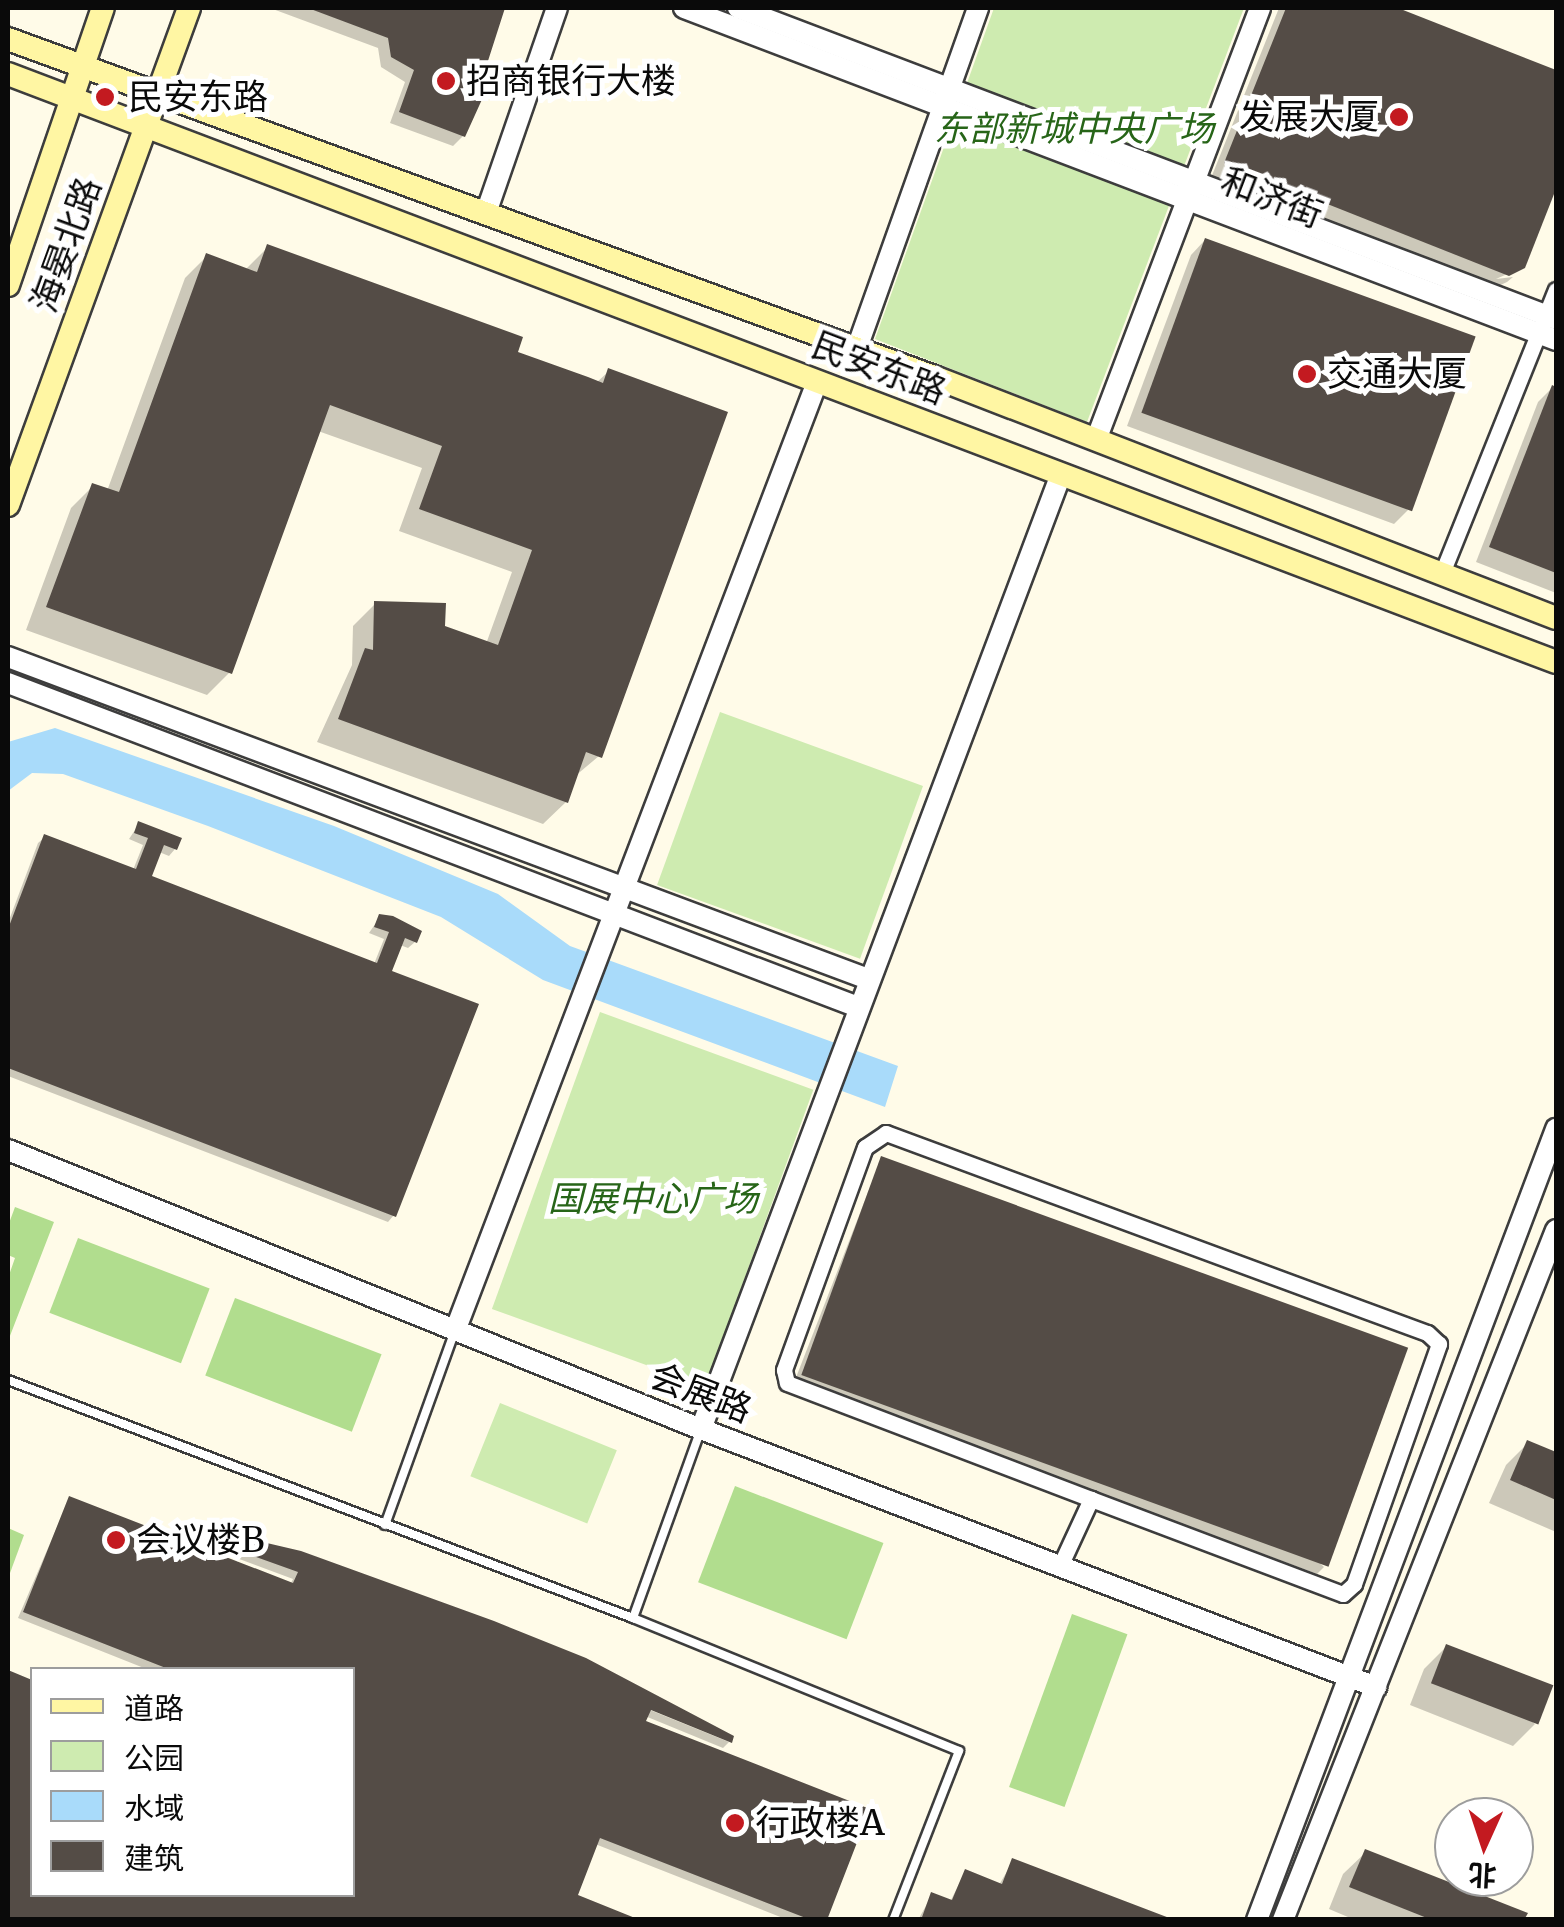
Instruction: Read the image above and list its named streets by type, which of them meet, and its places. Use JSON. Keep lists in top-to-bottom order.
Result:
{
  "streets": {
    "main road": ["海晏北路", "民安东路"],
    "street": ["和济街", "会展路"]
  },
  "crossings": [
    ["海晏北路", "民安东路"]
  ],
  "parks": ["东部新城中央广场", "国展中心广场"],
  "places": [
    "招商银行大楼",
    "民安东路",
    "发展大厦",
    "交通大厦",
    "会议楼B",
    "行政楼A"
  ],
  "legend": [
    "道路",
    "公园",
    "水域",
    "建筑"
  ],
  "north": "bottom"
}
